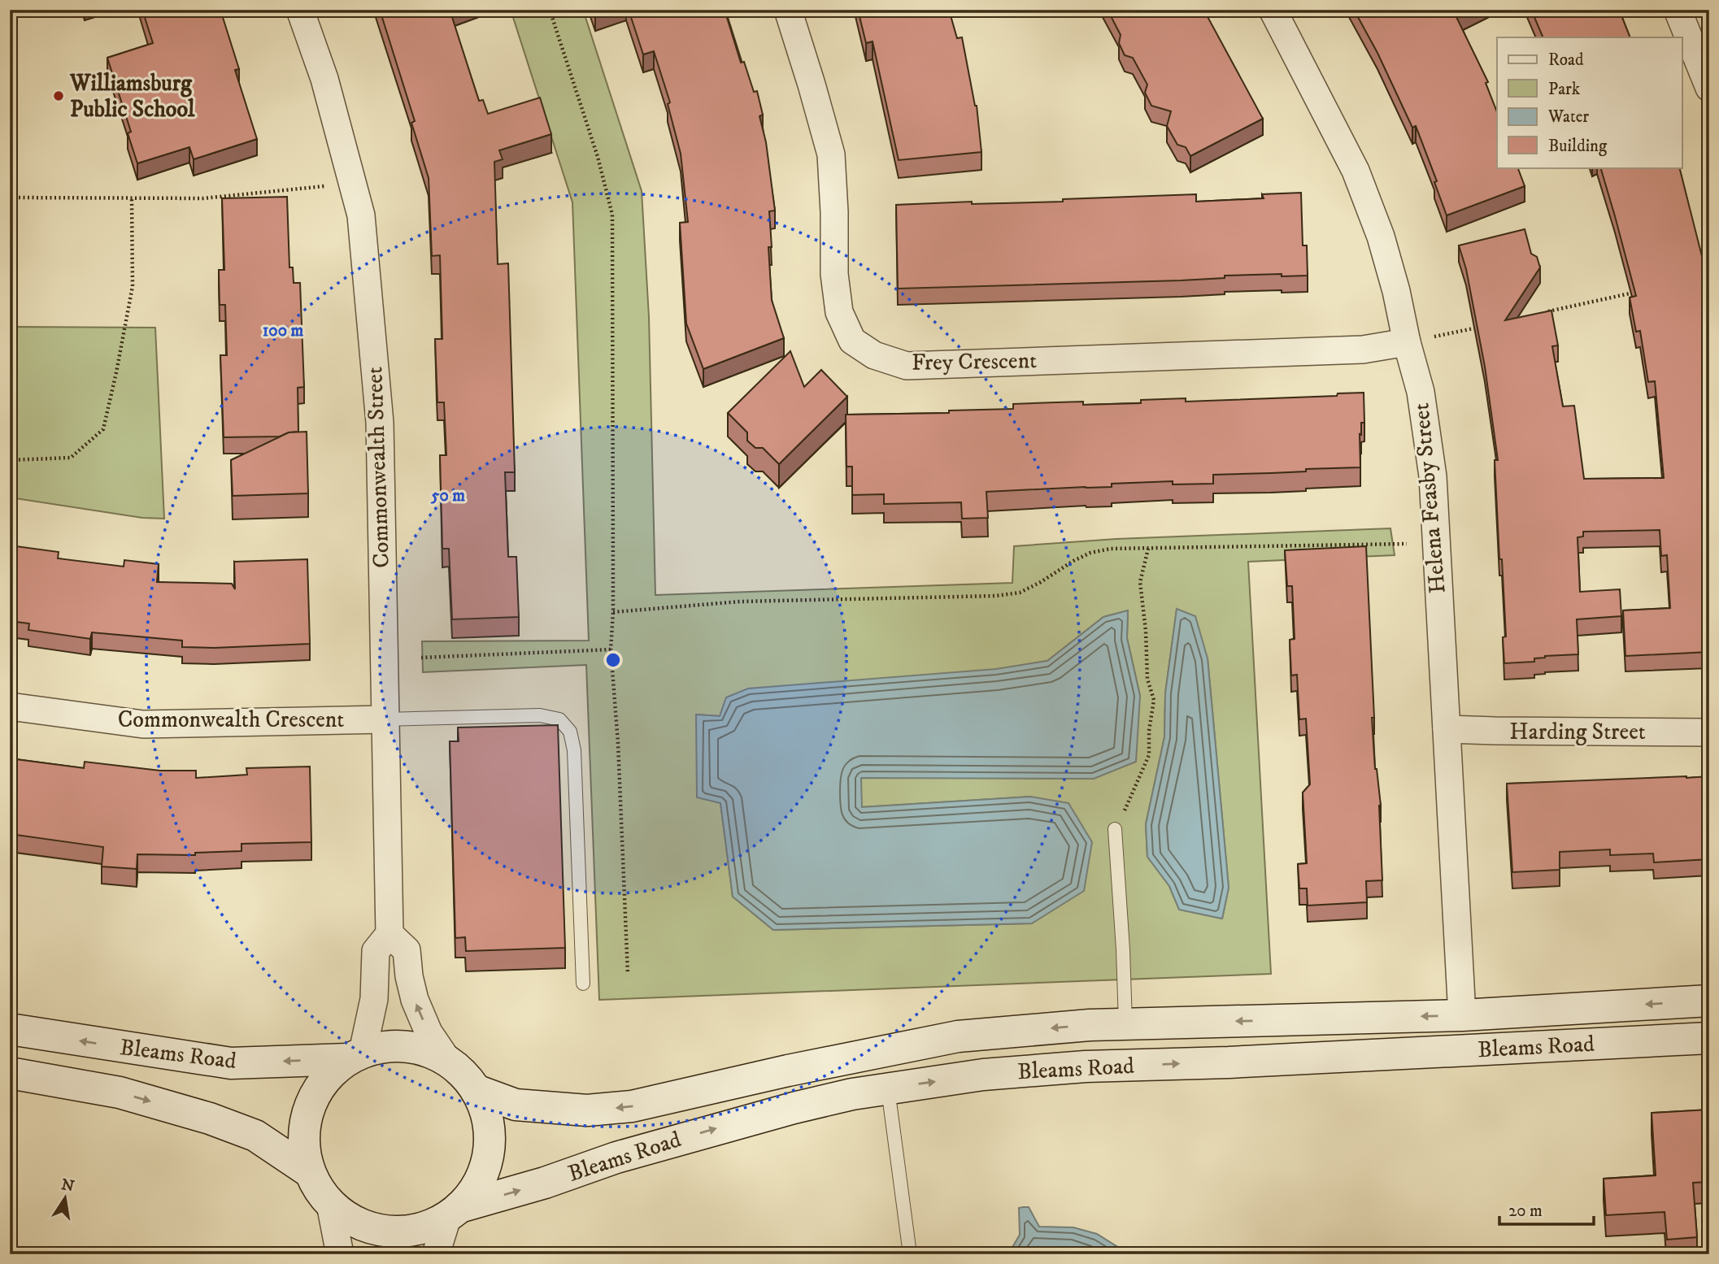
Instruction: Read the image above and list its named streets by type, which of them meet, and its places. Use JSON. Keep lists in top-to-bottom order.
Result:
{
  "streets": {
    "main road": ["Bleams Road"],
    "street": [
      "Frey Crescent",
      "Commonwealth Street",
      "Helena Feasby Street",
      "Commonwealth Crescent",
      "Harding Street"
    ]
  },
  "crossings": [
    ["Frey Crescent", "Helena Feasby Street"],
    ["Commonwealth Street", "Commonwealth Crescent"],
    ["Helena Feasby Street", "Harding Street"],
    ["Helena Feasby Street", "Bleams Road"]
  ],
  "places": ["Williamsburg Public School"],
  "legend": [
    "Road",
    "Park",
    "Water",
    "Building"
  ],
  "scale_bar": "20 m",
  "north": "top",
  "rings": ["100 m", "50 m"]
}
